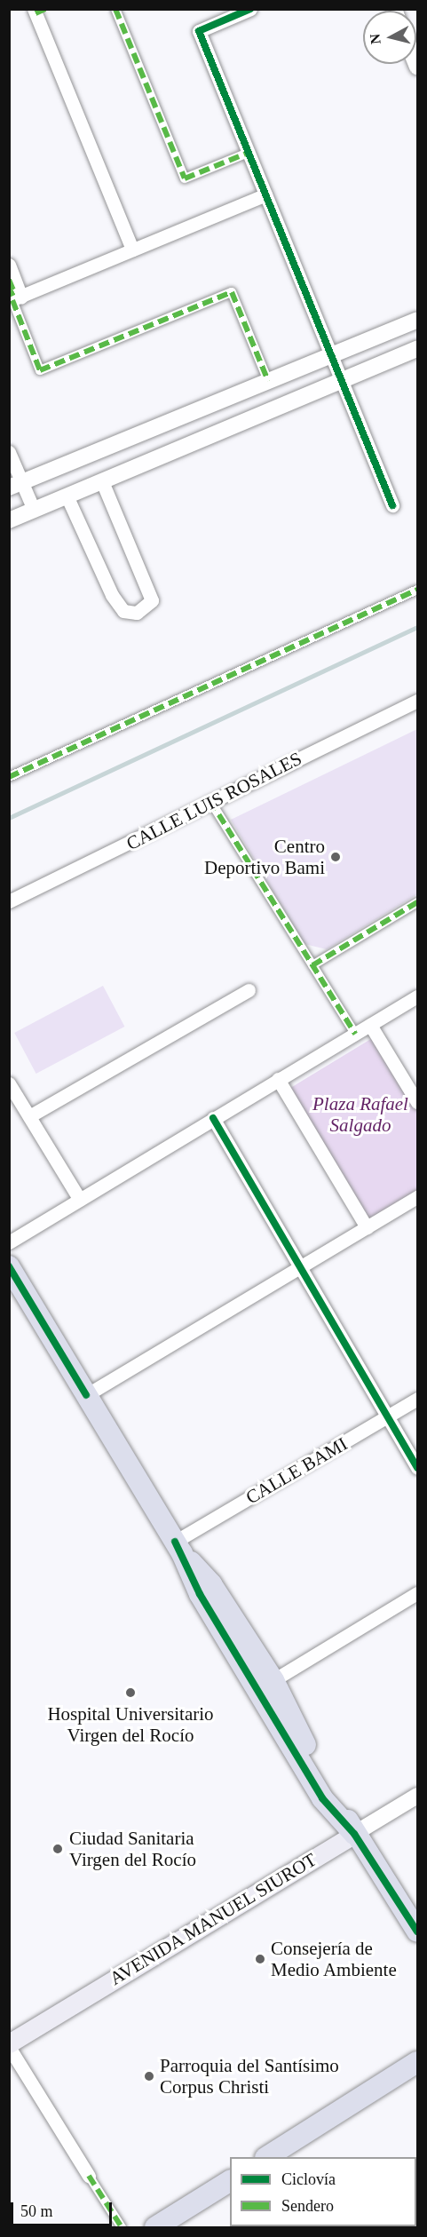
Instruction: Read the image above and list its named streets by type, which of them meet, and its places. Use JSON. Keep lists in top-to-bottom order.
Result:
{
  "streets": {
    "main road": ["AVENIDA MANUEL SIUROT"],
    "street": ["CALLE LUIS ROSALES", "CALLE BAMI"]
  },
  "parks": ["Plaza Rafael Salgado"],
  "places": [
    "Centro Deportivo Bami",
    "Hospital Universitario Virgen del Rocío",
    "Ciudad Sanitaria Virgen del Rocío",
    "Consejería de Medio Ambiente",
    "Parroquia del Santísimo Corpus Christi"
  ],
  "legend": ["Ciclovía", "Sendero"],
  "scale_bar": "50 m",
  "north": "left"
}
